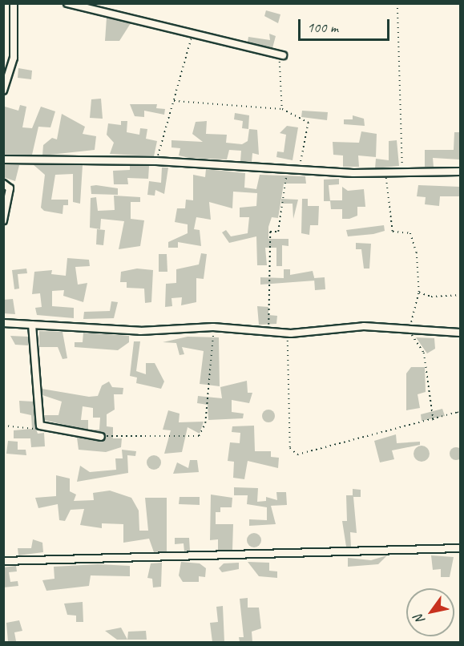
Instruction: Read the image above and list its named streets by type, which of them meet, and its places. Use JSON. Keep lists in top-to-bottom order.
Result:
{
  "scale_bar": "100 m",
  "north": "bottom left"
}
